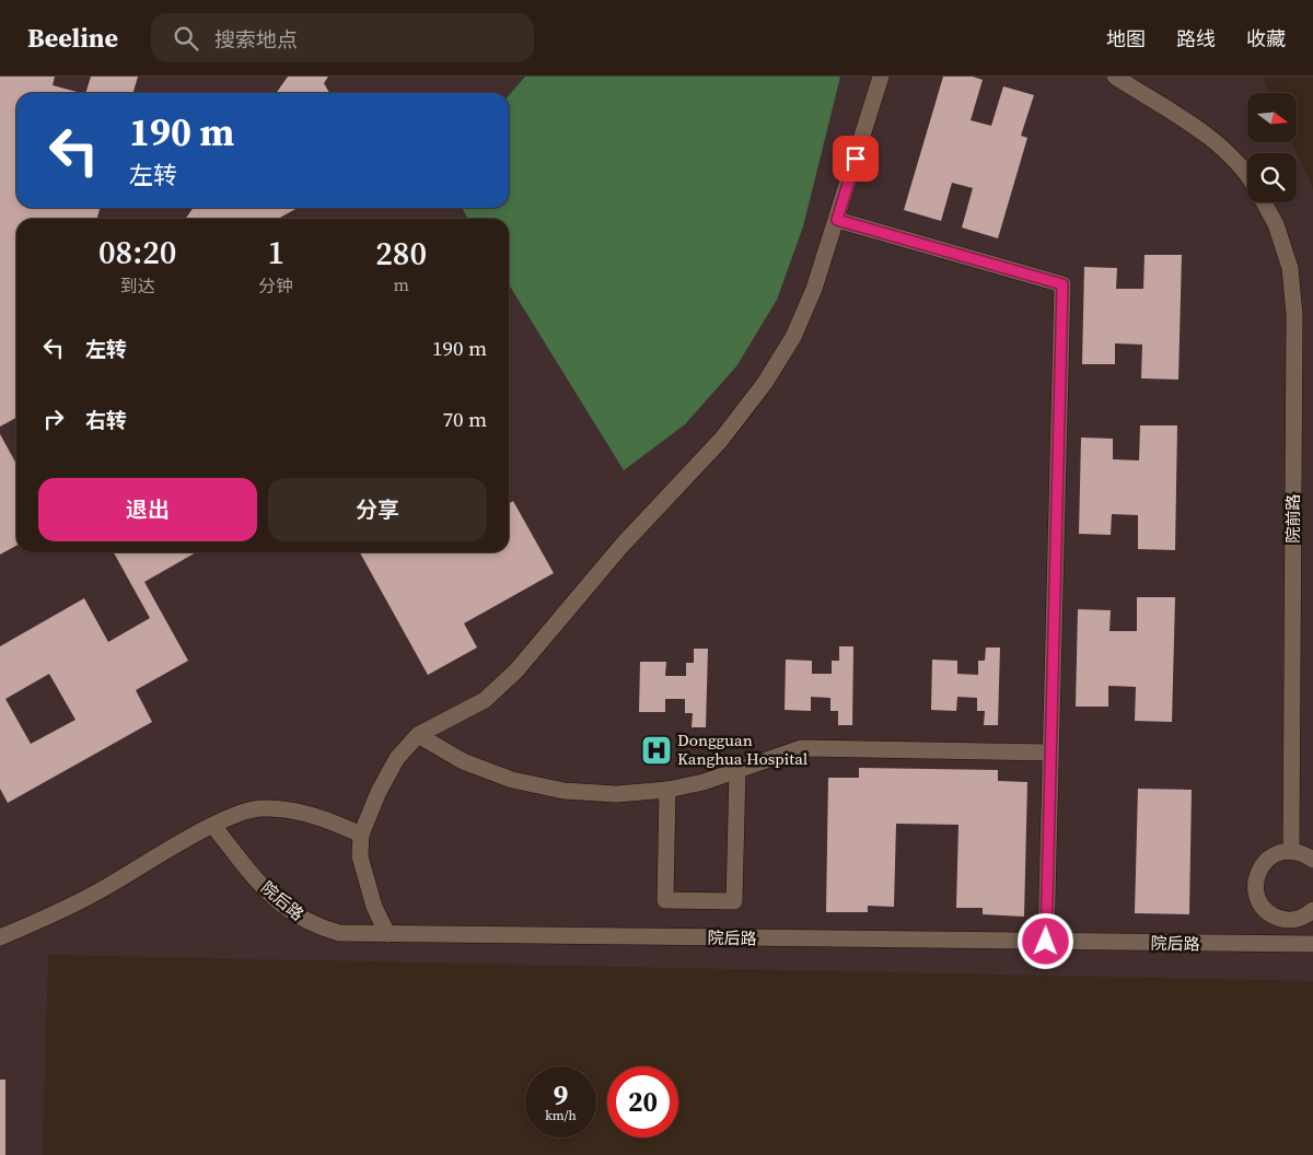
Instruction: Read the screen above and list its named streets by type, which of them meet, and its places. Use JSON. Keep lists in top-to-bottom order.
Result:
{
  "streets": {
    "lane": ["院前路", "院后路"]
  },
  "places": {
    "hospital": ["Dongguan Kanghua Hospital"]
  },
  "north": "right",
  "page": {
    "header": "Beeline",
    "search": "搜索地点",
    "nav": ["地图", "路线", "收藏"],
    "turn": ["190 m", "左转"],
    "eta": [
      "08:20",
      "到达",
      "1",
      "分钟",
      "280",
      "m"
    ],
    "list": [
      {
        "name": "左转",
        "value": "190 m"
      },
      {
        "name": "右转",
        "value": "70 m"
      }
    ],
    "buttons": ["退出", "分享"],
    "speed": "9 km/h",
    "limit": "20"
  }
}
